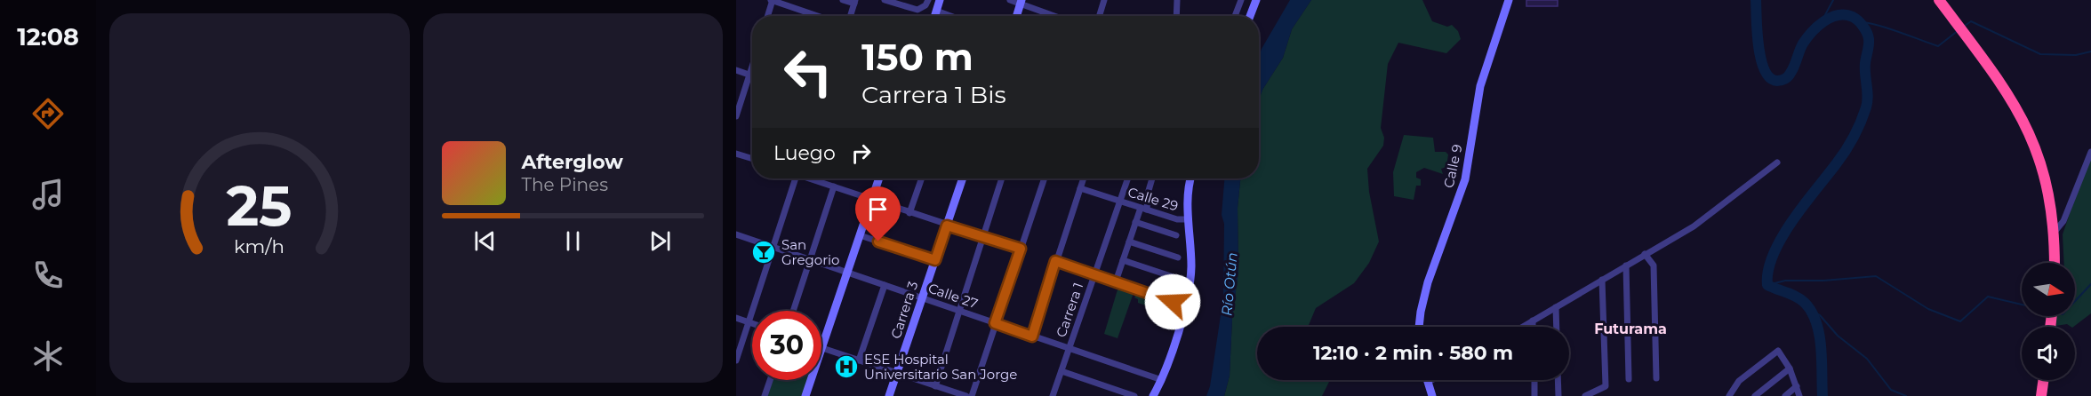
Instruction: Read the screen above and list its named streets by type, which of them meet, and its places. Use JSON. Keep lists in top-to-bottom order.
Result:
{
  "streets": {
    "main road": ["Calle 9", "Carrera 3"],
    "street": ["Calle 29", "Calle 27", "Carrera 1"]
  },
  "crossings": [
    ["Calle 29", "Carrera 1"],
    ["Calle 27", "Carrera 3"],
    ["Calle 27", "Carrera 1"]
  ],
  "districts": ["Futurama"],
  "water": ["Río Otún"],
  "places": {
    "bar": ["San Gregorio"],
    "hospital": ["ESE Hospital Universitario San Jorge"]
  },
  "north": "right",
  "page": {
    "tabs": "12:08",
    "turn": ["150 m", "Carrera 1 Bis"],
    "then": "Luego",
    "song": ["Afterglow", "The Pines"],
    "limit": "30",
    "trip": "12:10 · 2 min · 580 m",
    "gauge": ["25", "km/h"]
  }
}
